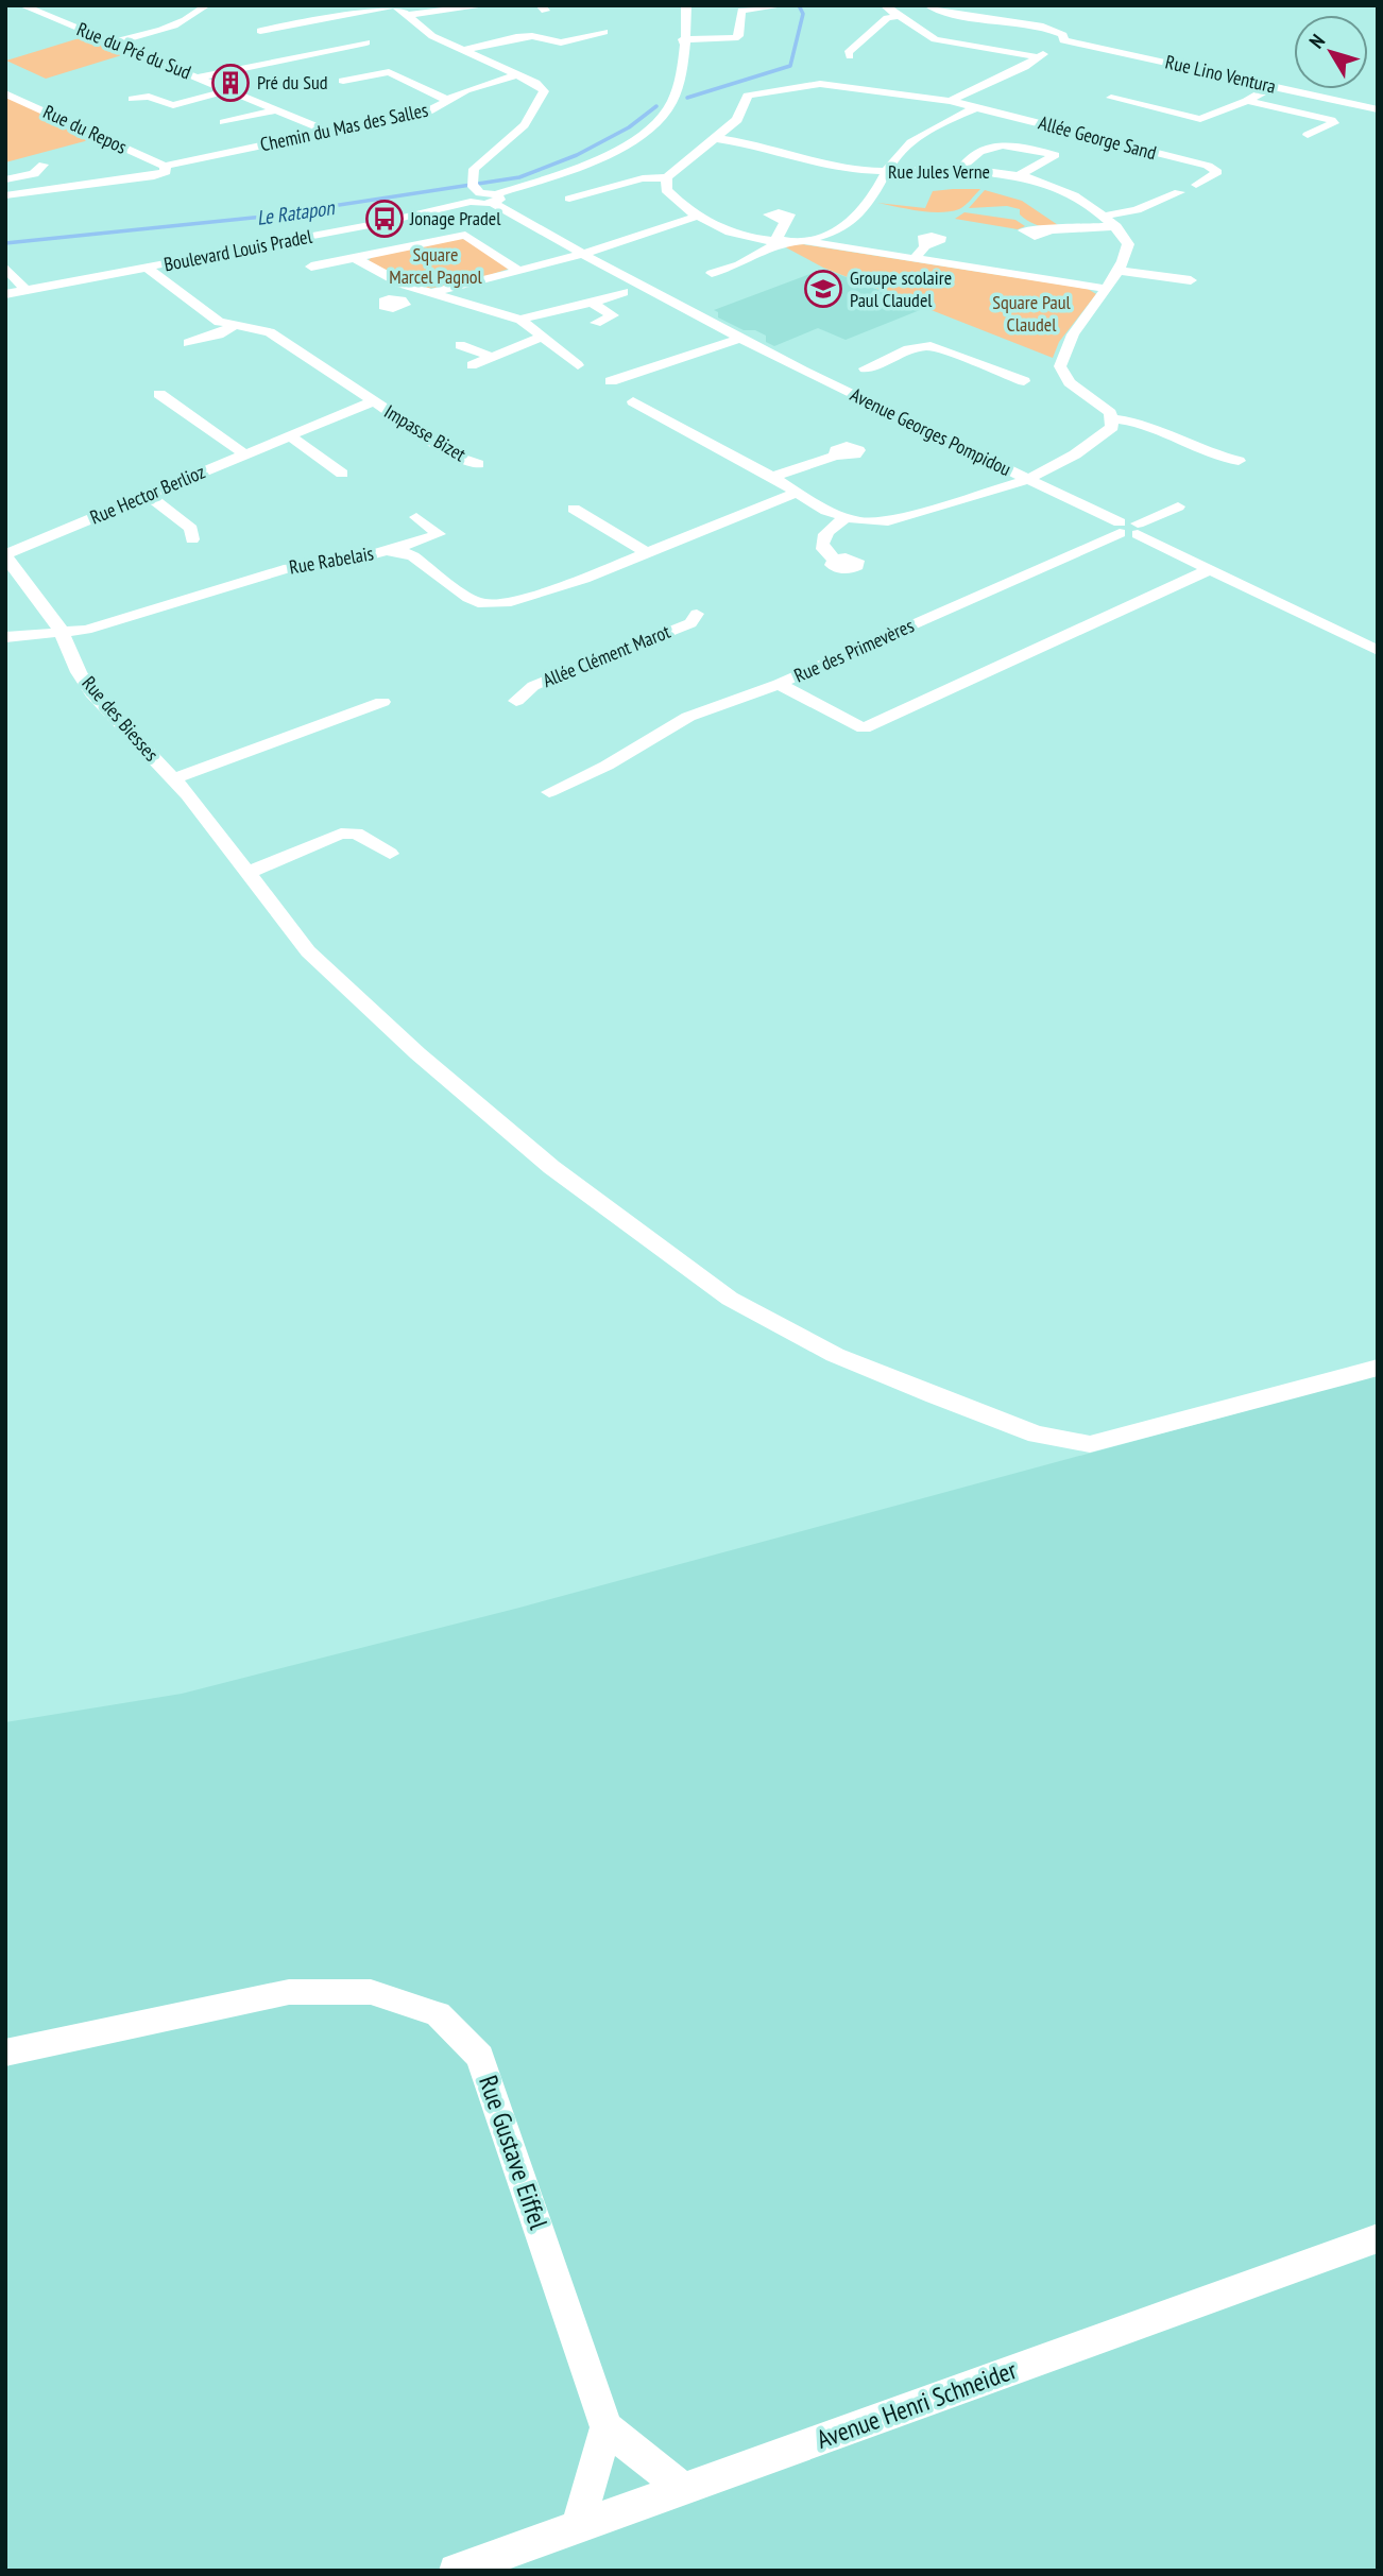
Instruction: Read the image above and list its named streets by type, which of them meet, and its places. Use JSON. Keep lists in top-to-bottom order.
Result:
{
  "streets": {
    "street": [
      "Rue du Pré du Sud",
      "Rue Lino Ventura",
      "Chemin du Mas des Salles",
      "Rue du Repos",
      "Allée George Sand",
      "Rue Jules Verne",
      "Boulevard Louis Pradel",
      "Avenue Georges Pompidou",
      "Impasse Bizet",
      "Rue Hector Berlioz",
      "Rue Rabelais",
      "Rue des Primevères",
      "Allée Clément Marot",
      "Rue des Biesses",
      "Rue Gustave Eiffel",
      "Avenue Henri Schneider"
    ]
  },
  "crossings": [
    ["Rue du Pré du Sud", "Chemin du Mas des Salles"],
    ["Chemin du Mas des Salles", "Rue du Repos"],
    ["Allée George Sand", "Rue Jules Verne"],
    ["Boulevard Louis Pradel", "Avenue Georges Pompidou"],
    ["Avenue Georges Pompidou", "Rue des Primevères"],
    ["Impasse Bizet", "Rue Hector Berlioz"],
    ["Rue Hector Berlioz", "Rue des Biesses"],
    ["Rue Rabelais", "Rue des Biesses"]
  ],
  "water": ["Le Ratapon"],
  "parks": ["Square Marcel Pagnol", "Square Paul Claudel"],
  "places": {
    "building": ["Pré du Sud"],
    "bus stop": ["Jonage Pradel"],
    "school or university": ["Groupe scolaire Paul Claudel"]
  },
  "north": "top left"
}
